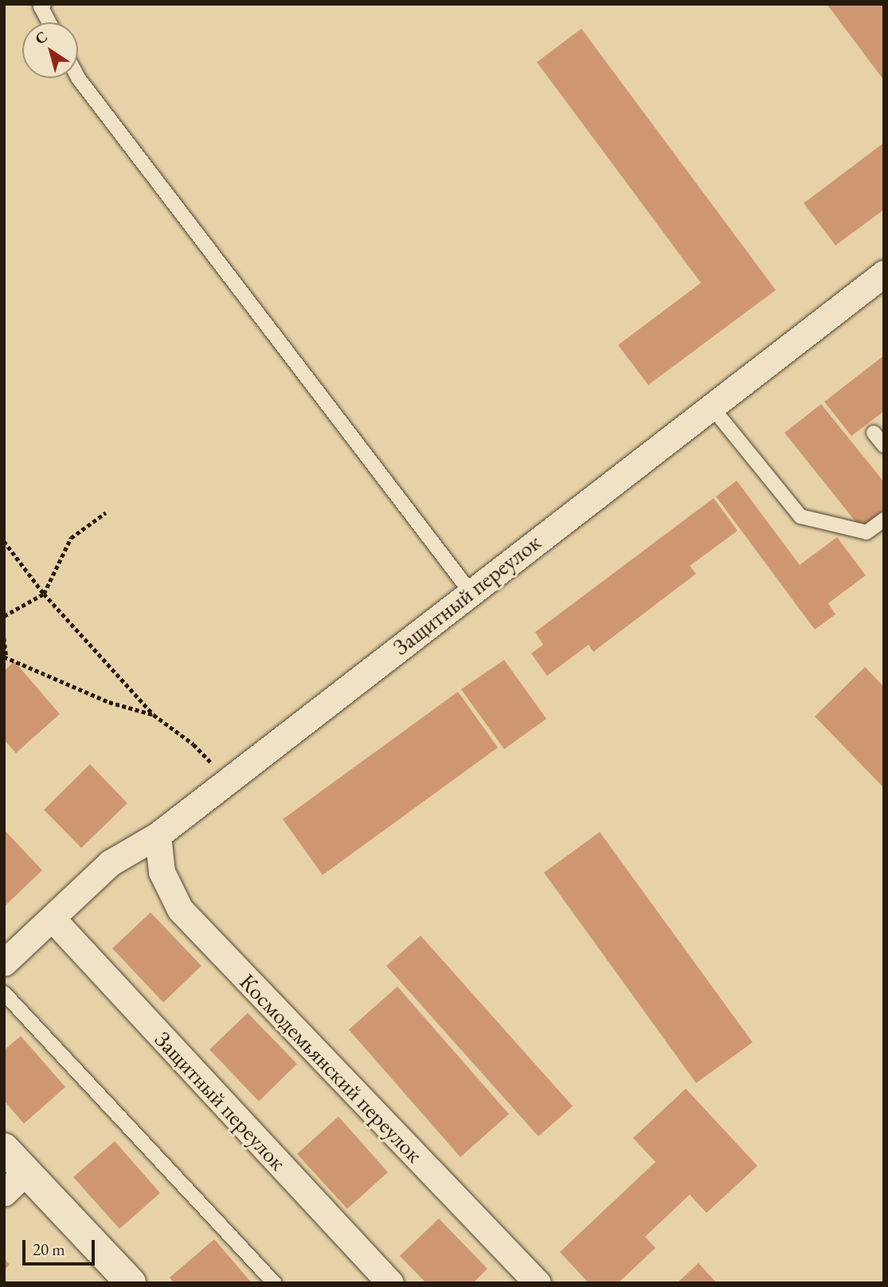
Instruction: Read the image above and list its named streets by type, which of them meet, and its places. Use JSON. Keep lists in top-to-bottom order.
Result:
{
  "streets": {
    "street": ["Защитный переулок", "Космодемьянский переулок"]
  },
  "crossings": [
    ["Защитный переулок", "Космодемьянский переулок"]
  ],
  "scale_bar": "20 m",
  "north": "top left"
}
